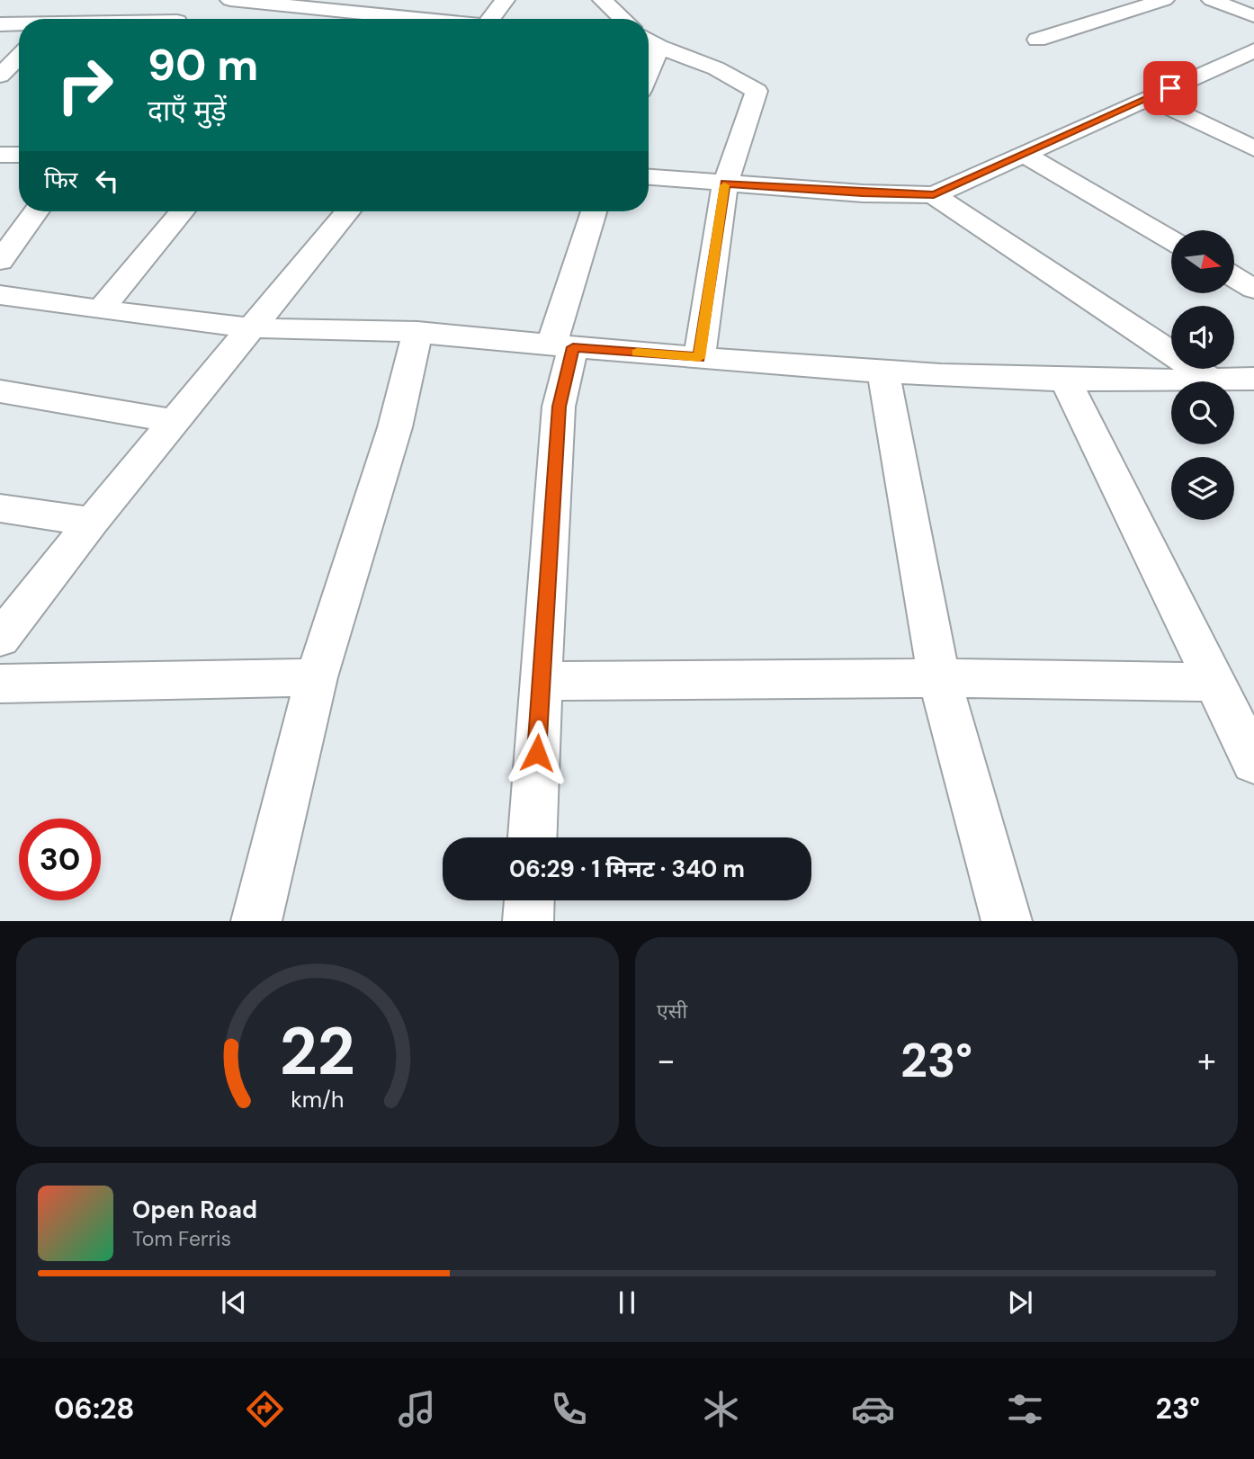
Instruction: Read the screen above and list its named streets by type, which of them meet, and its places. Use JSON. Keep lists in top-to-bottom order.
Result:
{
  "north": "right",
  "page": {
    "turn": ["90 m", "दाएँ मुड़ें"],
    "then": "फिर",
    "limit": "30",
    "trip": "06:29 · 1 मिनट · 340 m",
    "tile": "एसी",
    "heat": ["−", "23°", "+"],
    "song": ["Open Road", "Tom Ferris"],
    "tabs": ["06:28", "23°"],
    "gauge": ["22", "km/h"]
  }
}
